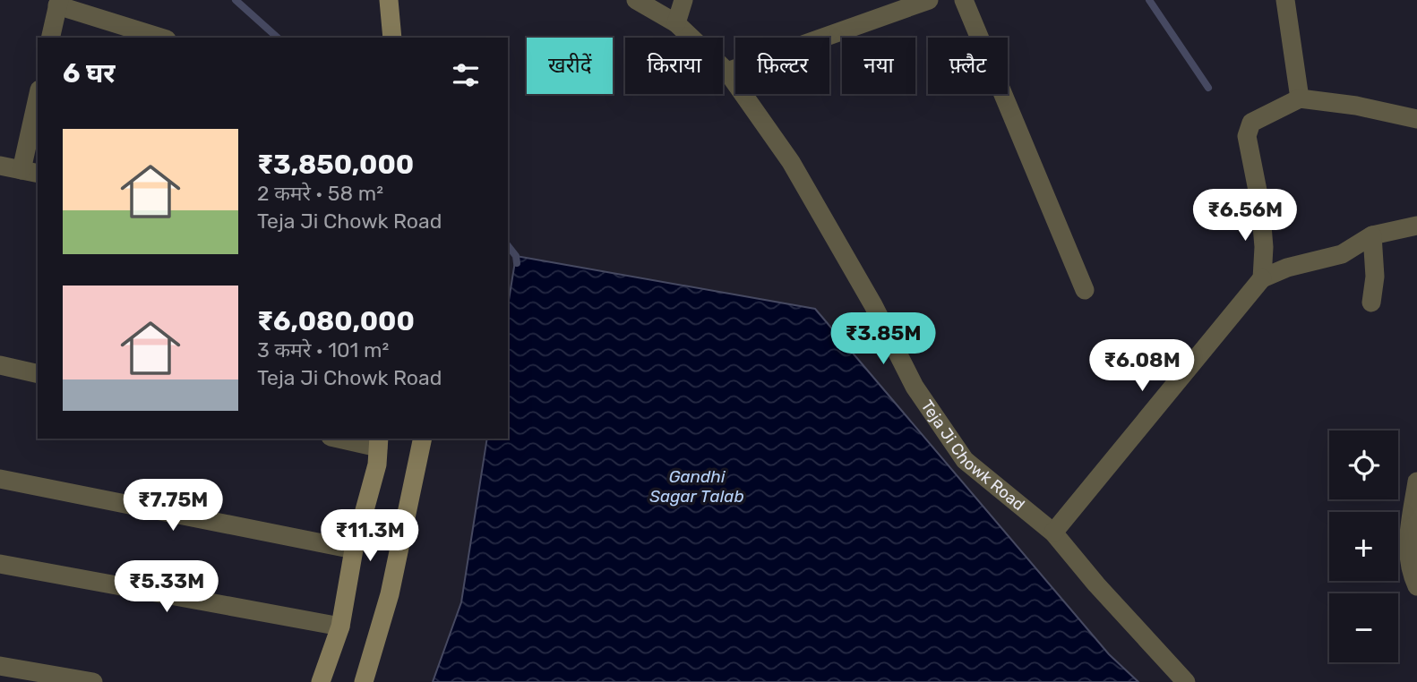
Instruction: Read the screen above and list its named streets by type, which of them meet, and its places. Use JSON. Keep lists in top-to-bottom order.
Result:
{
  "streets": {
    "street": ["Teja Ji Chowk Road"]
  },
  "water": ["Gandhi Sagar Talab"],
  "page": {
    "chip": [
      "खरीदें",
      "किराया",
      "फ़िल्टर",
      "नया",
      "फ़्लैट"
    ],
    "heading": "6 घर",
    "list": [
      {
        "name": "₹3,850,000",
        "note": "2 कमरे · 58 m² · Teja Ji Chowk Road"
      },
      {
        "name": "₹6,080,000",
        "note": "3 कमरे · 101 m² · Teja Ji Chowk Road"
      }
    ],
    "price": [
      "₹6.56M",
      "₹3.85M",
      "₹6.08M",
      "₹7.75M",
      "₹11.3M",
      "₹5.33M"
    ],
    "map_buttons": ["+", "−"]
  }
}
